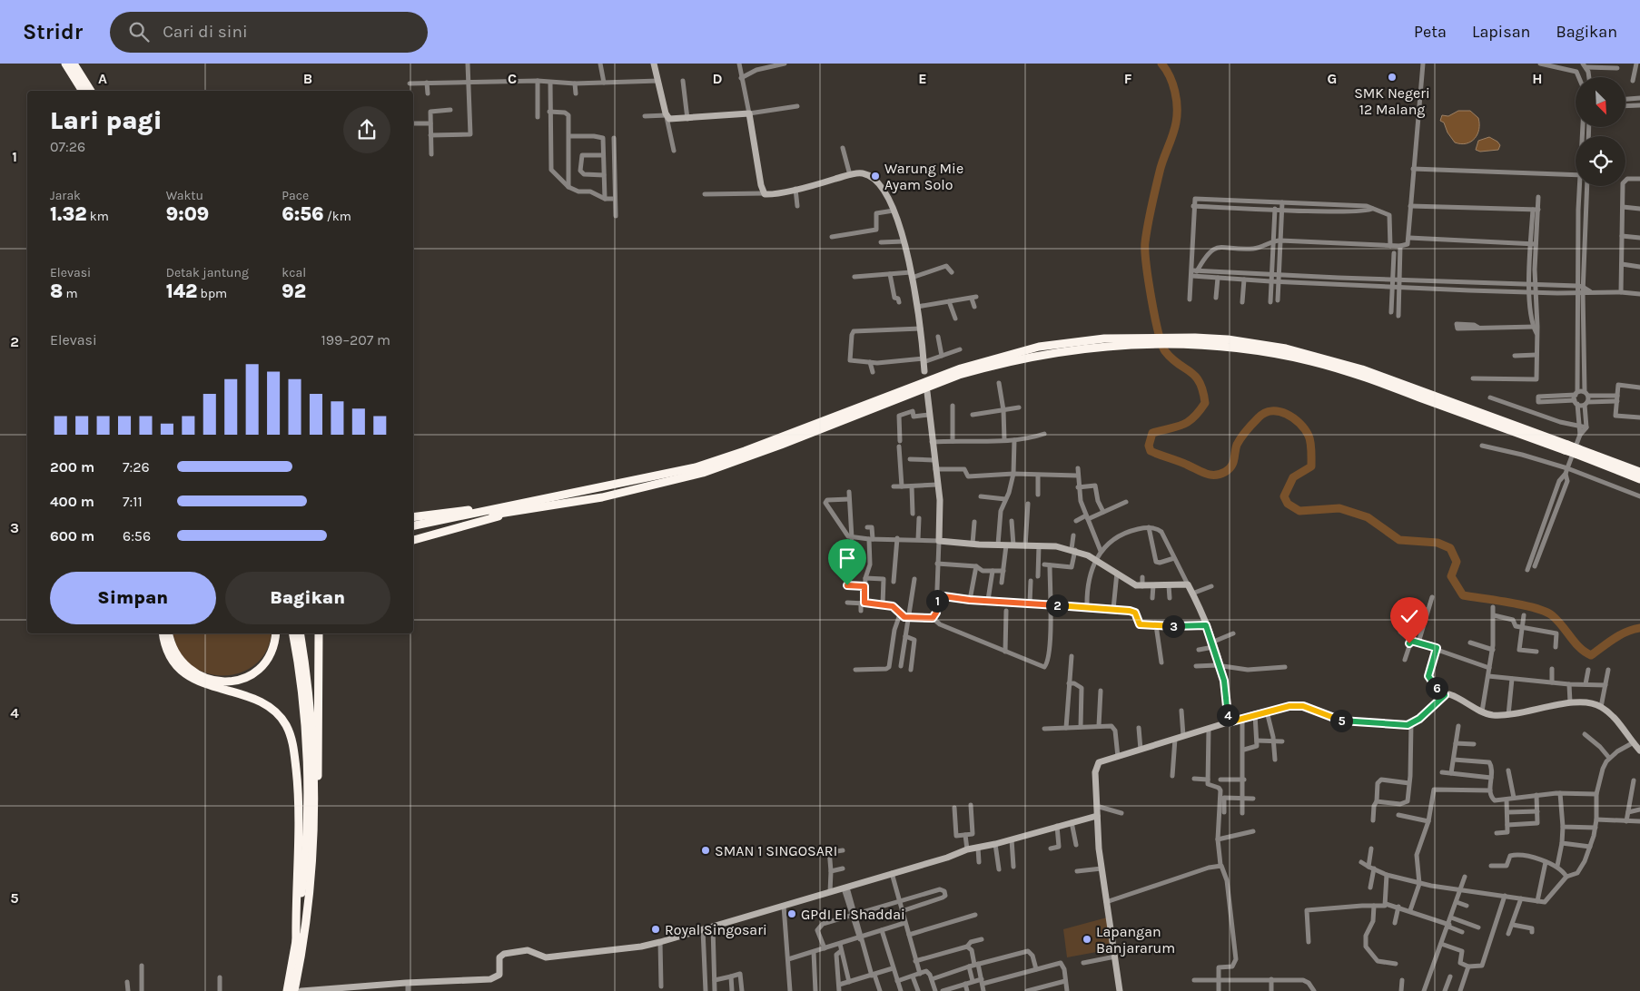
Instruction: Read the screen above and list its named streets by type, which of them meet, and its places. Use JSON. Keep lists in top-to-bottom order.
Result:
{
  "places": [
    "SMK Negeri 12 Malang",
    "Warung Mie Ayam Solo",
    "SMAN 1 SINGOSARI",
    "GPdI El Shaddai",
    "Royal Singosari",
    "Lapangan Banjararum"
  ],
  "north": "bottom right",
  "page": {
    "header": "Stridr",
    "search": "Cari di sini",
    "nav": ["Peta", "Lapisan", "Bagikan"],
    "heading": ["Lari pagi", "07:26"],
    "stats": [
      ["Jarak", "1.32 km"],
      ["Waktu", "9:09"],
      ["Pace", "6:56 /km"],
      ["Elevasi", "8 m"],
      ["Detak jantung", "142 bpm"],
      ["kcal", "92"]
    ],
    "chart": ["Elevasi", "199–207 m"],
    "list": [
      {
        "name": "200 m",
        "note": "7:26"
      },
      {
        "name": "400 m",
        "note": "7:11"
      },
      {
        "name": "600 m",
        "note": "6:56"
      }
    ],
    "buttons": ["Simpan", "Bagikan"],
    "pins": [
      "1",
      "2",
      "3",
      "6",
      "4",
      "5"
    ]
  },
  "grid": {
    "columns": [
      "A",
      "B",
      "C",
      "D",
      "E",
      "F",
      "G",
      "H"
    ],
    "rows": [
      "1",
      "2",
      "3",
      "4",
      "5"
    ]
  }
}
